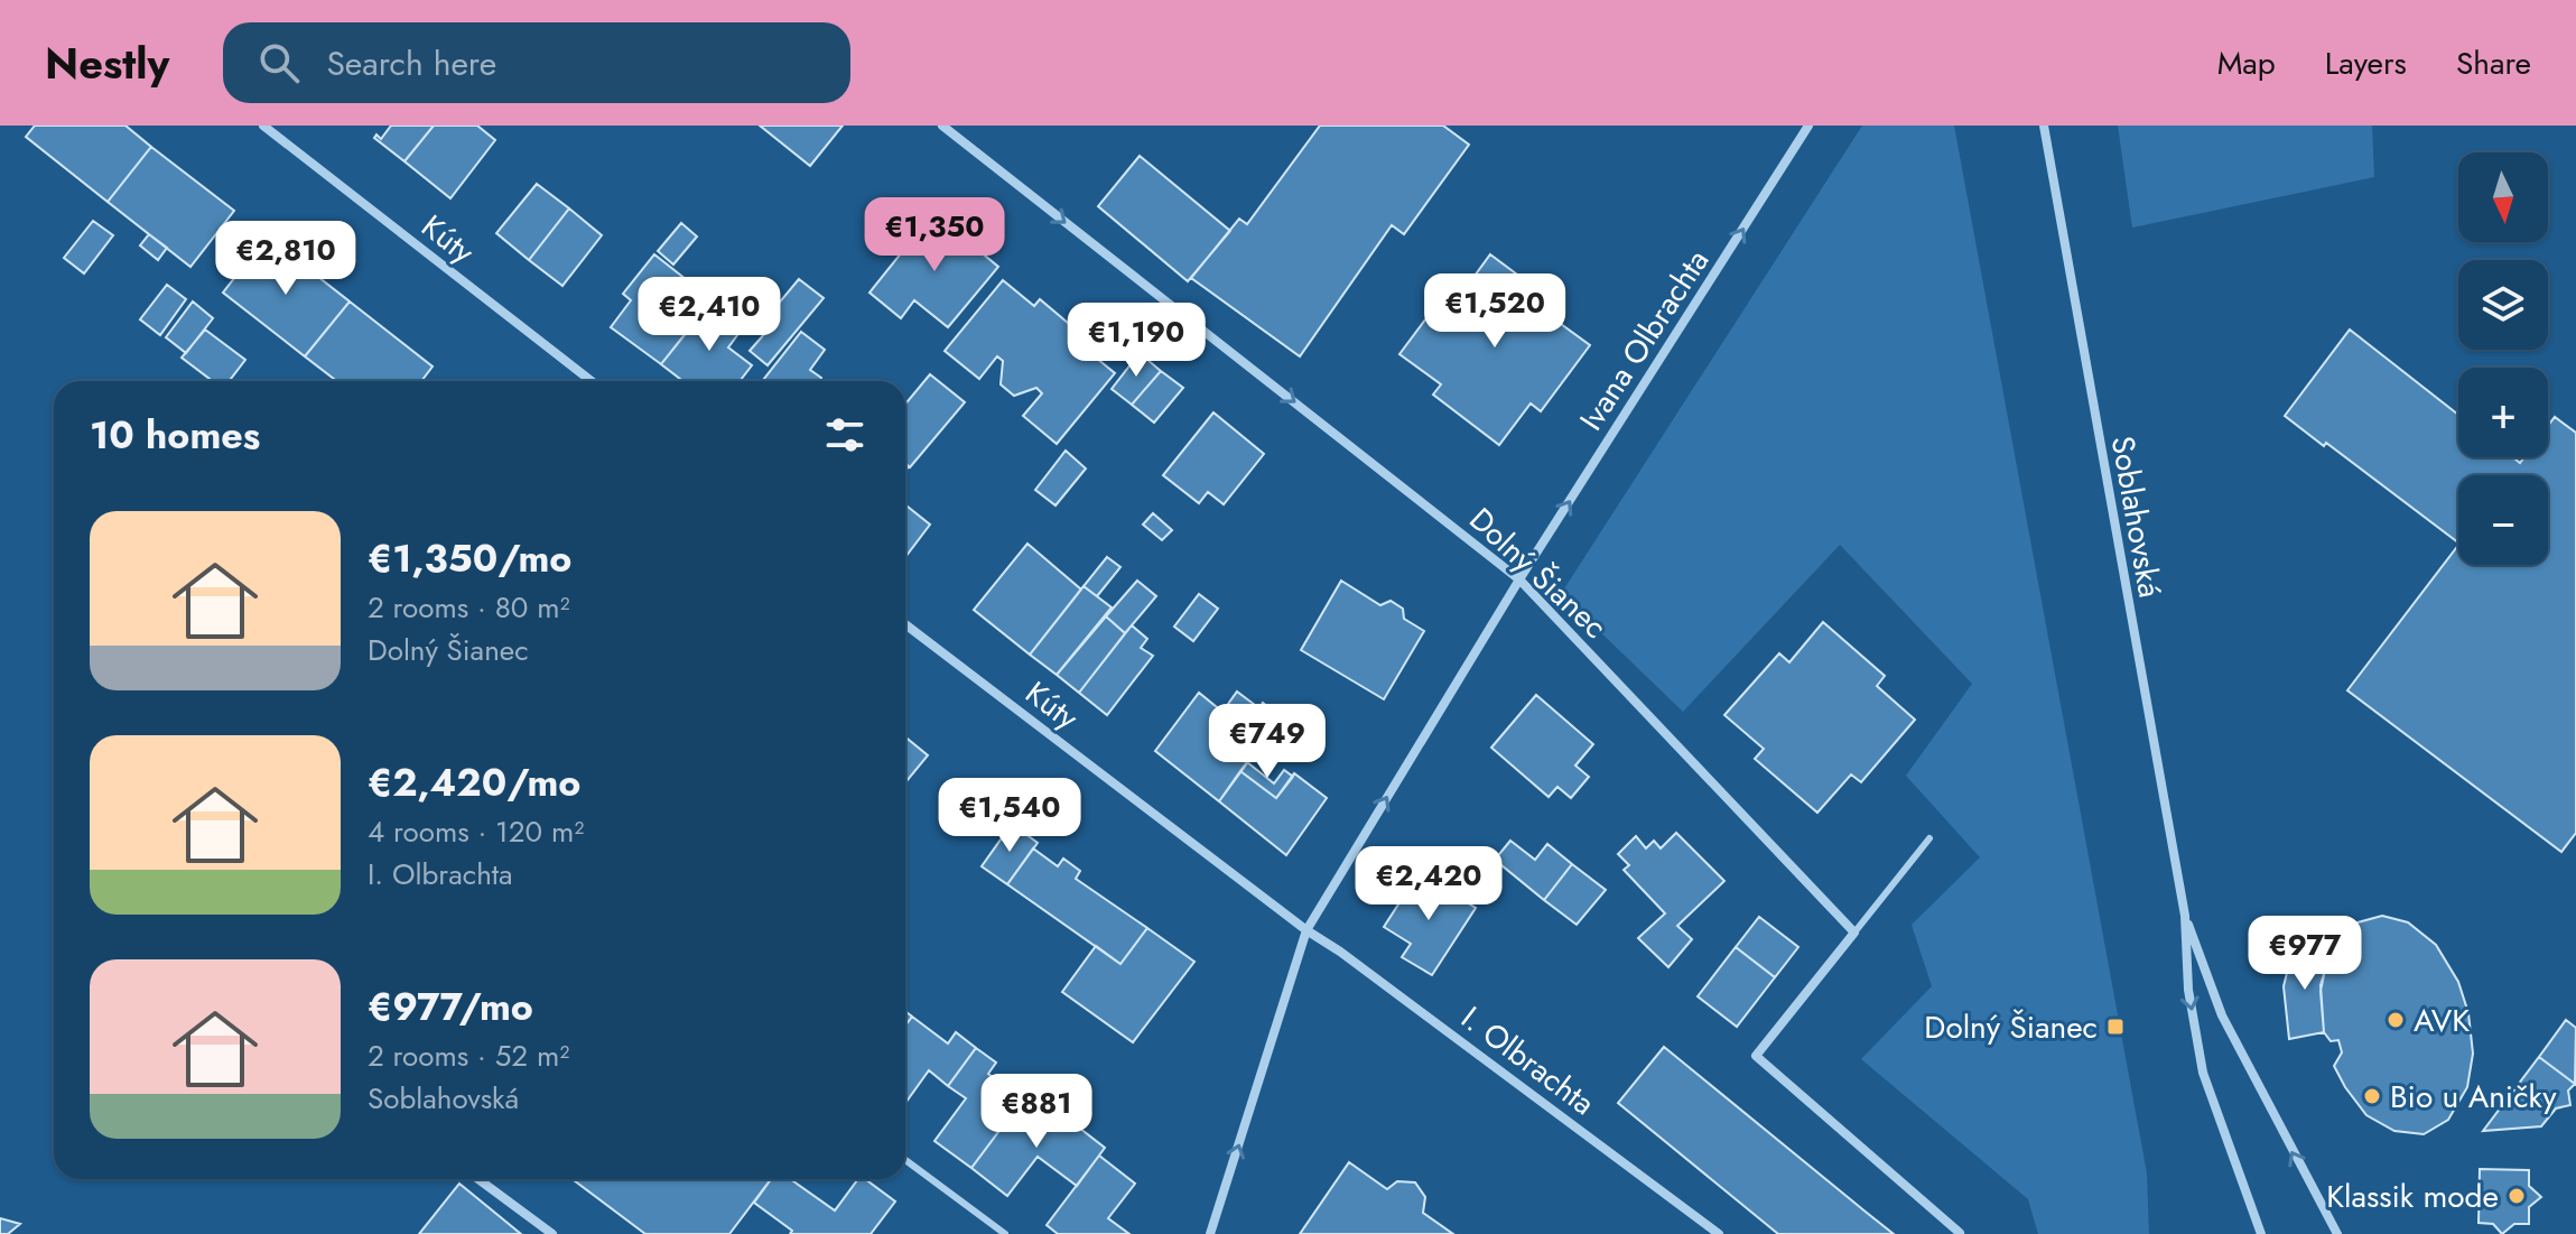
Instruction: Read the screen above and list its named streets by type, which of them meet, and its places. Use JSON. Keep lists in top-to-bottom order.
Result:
{
  "streets": {
    "street": [
      "Kúty",
      "Ivana Olbrachta",
      "Soblahovská",
      "Dolný Šianec",
      "I. Olbrachta"
    ]
  },
  "crossings": [
    ["Kúty", "I. Olbrachta"],
    ["Ivana Olbrachta", "Dolný Šianec"]
  ],
  "one_way": ["Ivana Olbrachta", "Dolný Šianec"],
  "places": {
    "other": ["AVK", "Bio u Aničky", "Klassik mode"],
    "transit": ["Dolný Šianec"]
  },
  "north": "bottom",
  "page": {
    "header": "Nestly",
    "search": "Search here",
    "nav": ["Map", "Layers", "Share"],
    "map_buttons": ["+", "−"],
    "price": [
      "€1,350",
      "€2,810",
      "€1,520",
      "€2,410",
      "€1,190",
      "€749",
      "€1,540",
      "€2,420",
      "€977",
      "€881"
    ],
    "heading": "10 homes",
    "list": [
      {
        "name": "€1,350/mo",
        "note": "2 rooms · 80 m² · Dolný Šianec"
      },
      {
        "name": "€2,420/mo",
        "note": "4 rooms · 120 m² · I. Olbrachta"
      },
      {
        "name": "€977/mo",
        "note": "2 rooms · 52 m² · Soblahovská"
      }
    ]
  }
}
